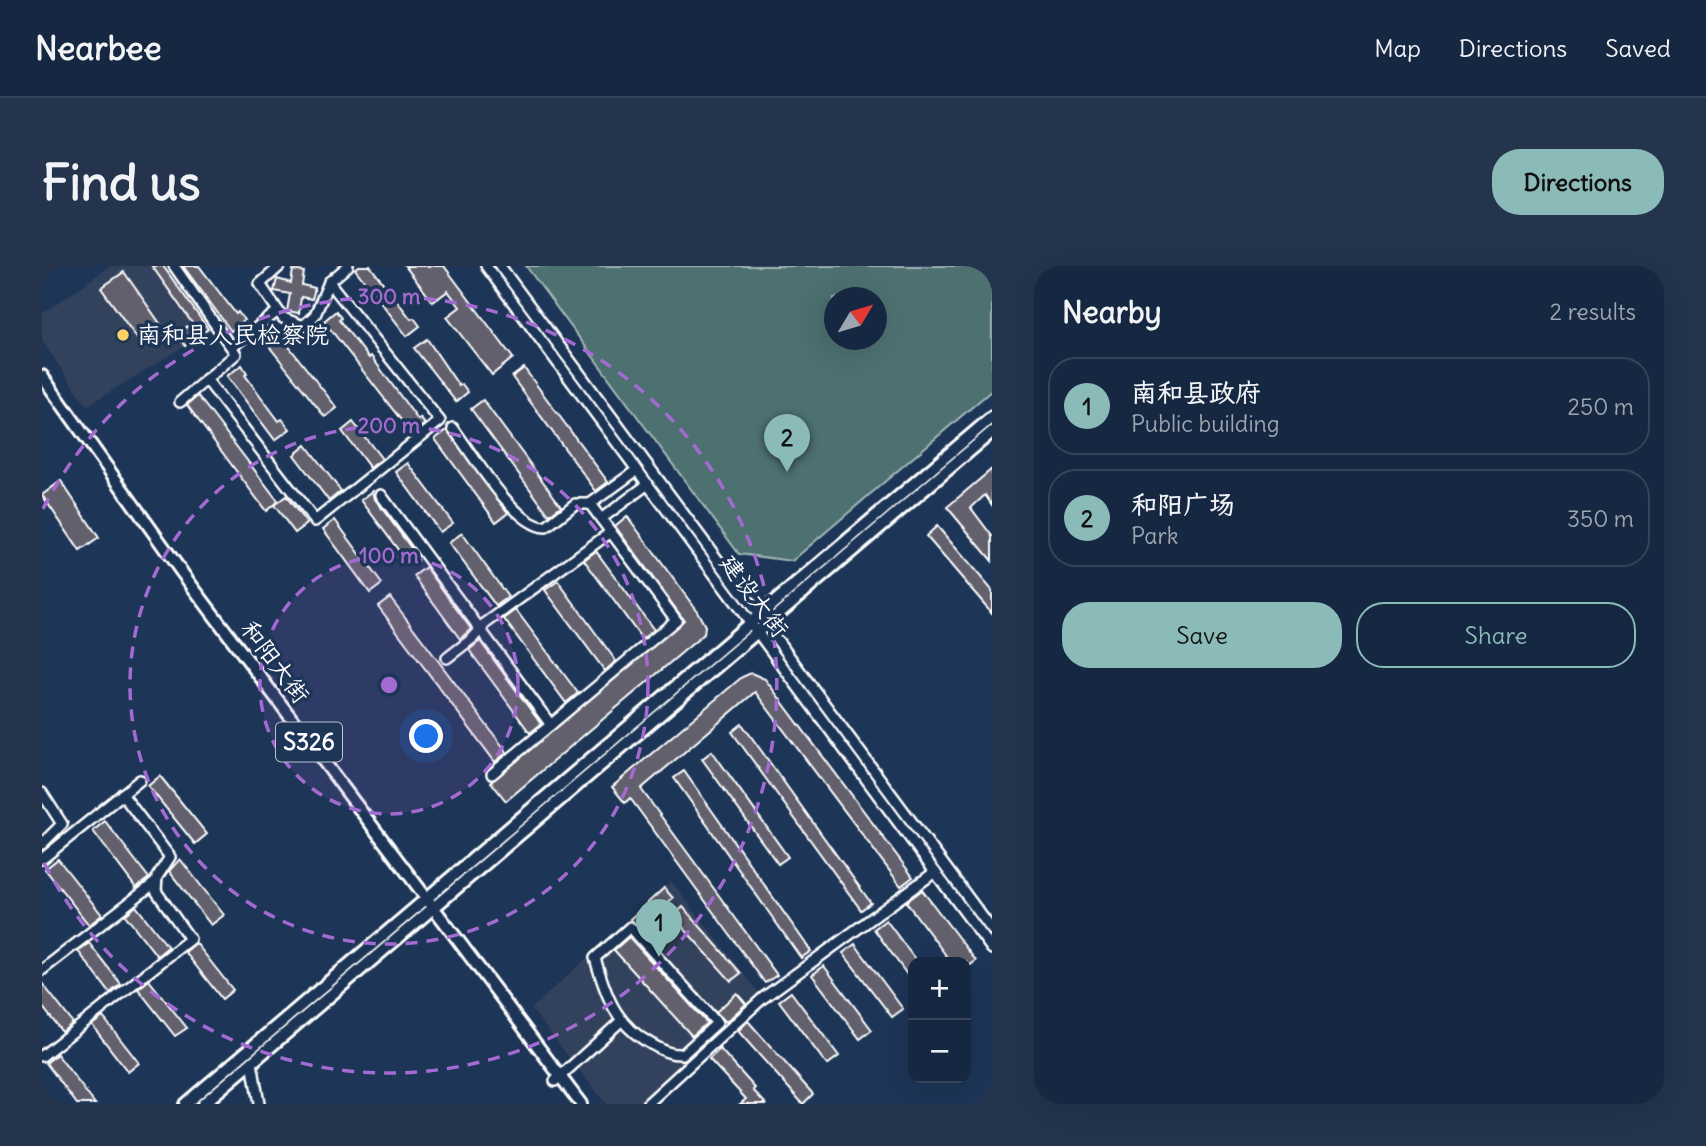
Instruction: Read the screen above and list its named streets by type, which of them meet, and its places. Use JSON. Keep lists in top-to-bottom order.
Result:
{
  "streets": {
    "main road": ["和阳大街", "S326"],
    "street": ["建设大街"]
  },
  "places": ["南和县人民检察院"],
  "north": "top right",
  "page": {
    "header": "Nearbee",
    "nav": ["Map", "Directions", "Saved"],
    "buttons": [
      "Directions",
      ["Save", "Share"]
    ],
    "title": "Find us",
    "heading": ["Nearby", "2 results"],
    "list": [
      {
        "mark": "1",
        "name": "南和县政府",
        "note": "Public building",
        "value": "250 m"
      },
      {
        "mark": "2",
        "name": "和阳广场",
        "note": "Park",
        "value": "350 m"
      }
    ],
    "pins": ["2", "1"],
    "map_buttons": ["+", "−"]
  },
  "rings": ["300 m", "200 m", "100 m"]
}
